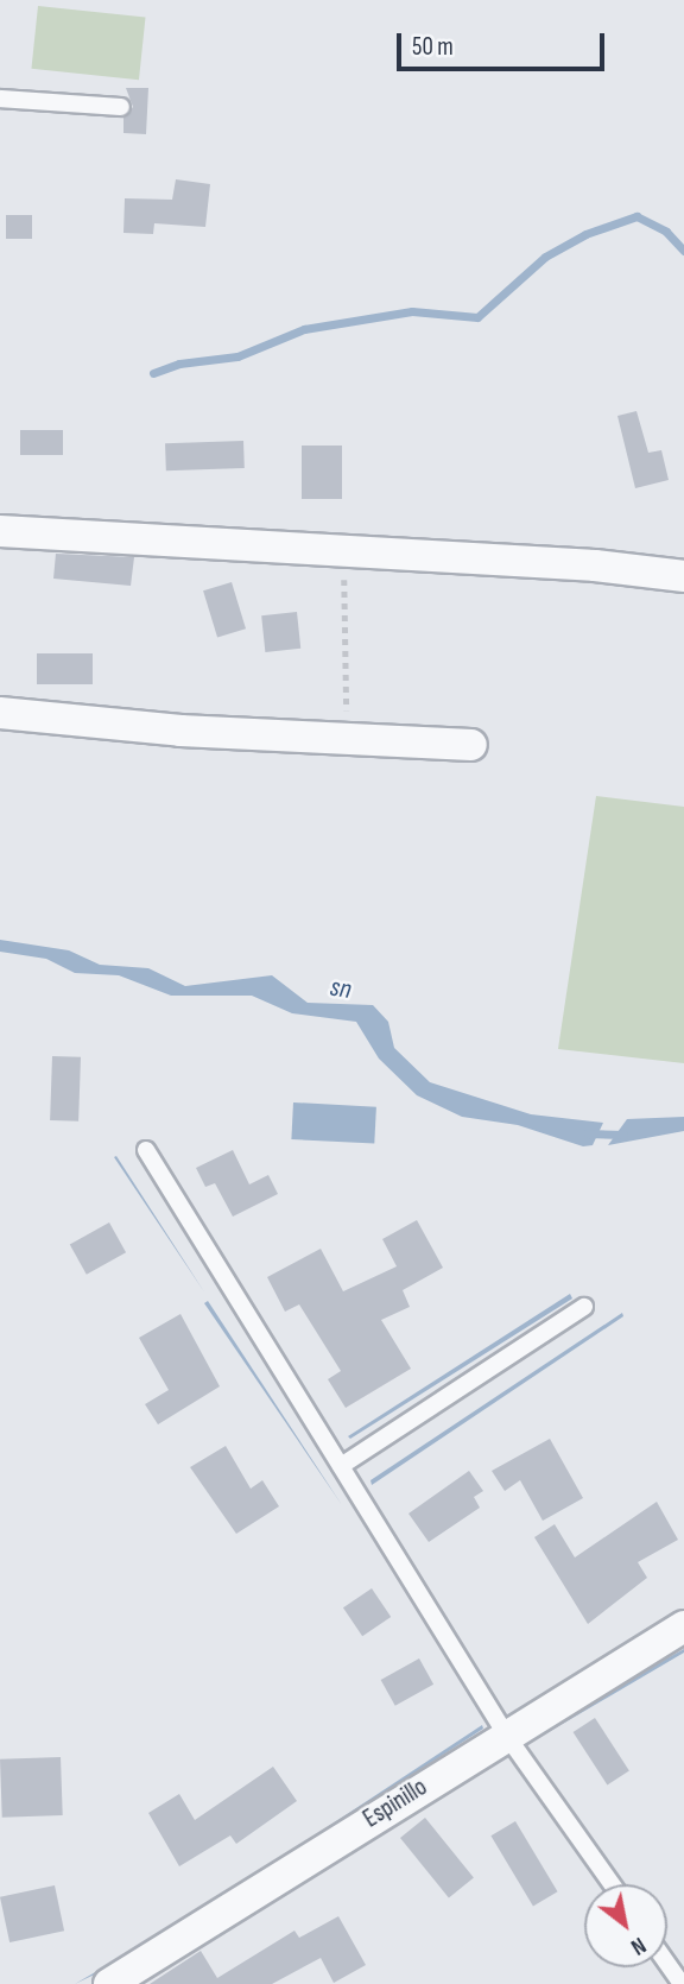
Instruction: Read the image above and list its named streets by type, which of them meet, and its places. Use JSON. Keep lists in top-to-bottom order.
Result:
{
  "streets": {
    "street": ["Espinillo"]
  },
  "water": ["sn"],
  "scale_bar": "50 m",
  "north": "bottom right"
}
